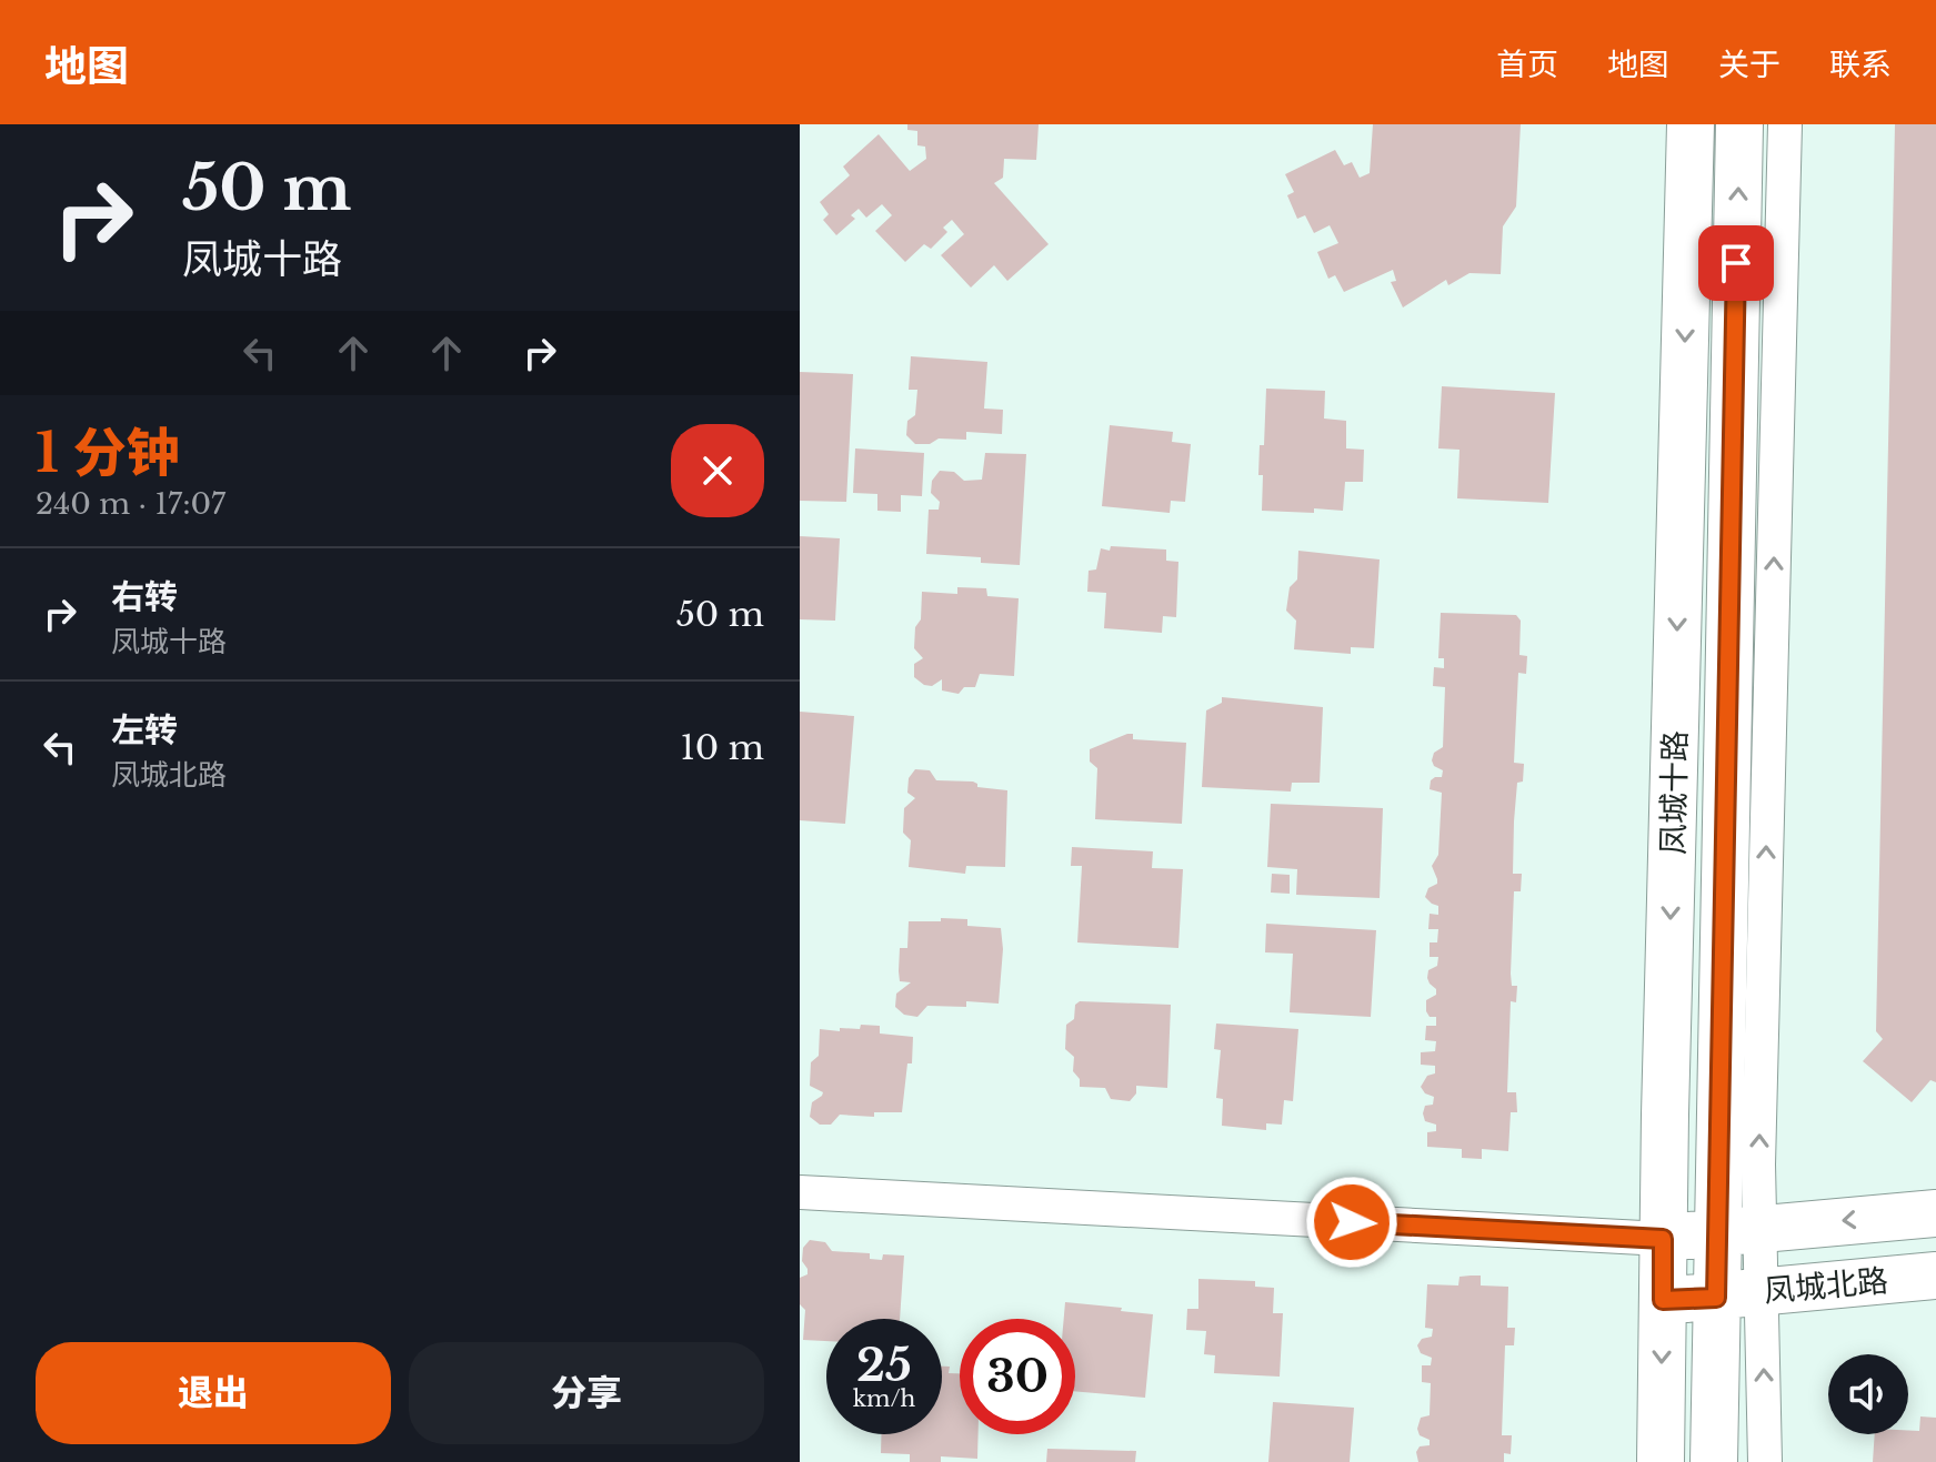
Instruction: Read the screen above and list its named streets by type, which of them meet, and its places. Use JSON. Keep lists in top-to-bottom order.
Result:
{
  "streets": {
    "main road": ["凤城十路", "凤城北路"]
  },
  "crossings": [
    ["凤城十路", "凤城北路"]
  ],
  "page": {
    "header": "地图",
    "nav": [
      "首页",
      "地图",
      "关于",
      "联系"
    ],
    "turn": ["50 m", "凤城十路"],
    "heading": ["1 分钟", "240 m · 17:07"],
    "list": [
      {
        "name": "右转",
        "note": "凤城十路",
        "value": "50 m"
      },
      {
        "name": "左转",
        "note": "凤城北路",
        "value": "10 m"
      }
    ],
    "speed": "25 km/h",
    "limit": "30",
    "buttons": ["退出", "分享"]
  }
}
